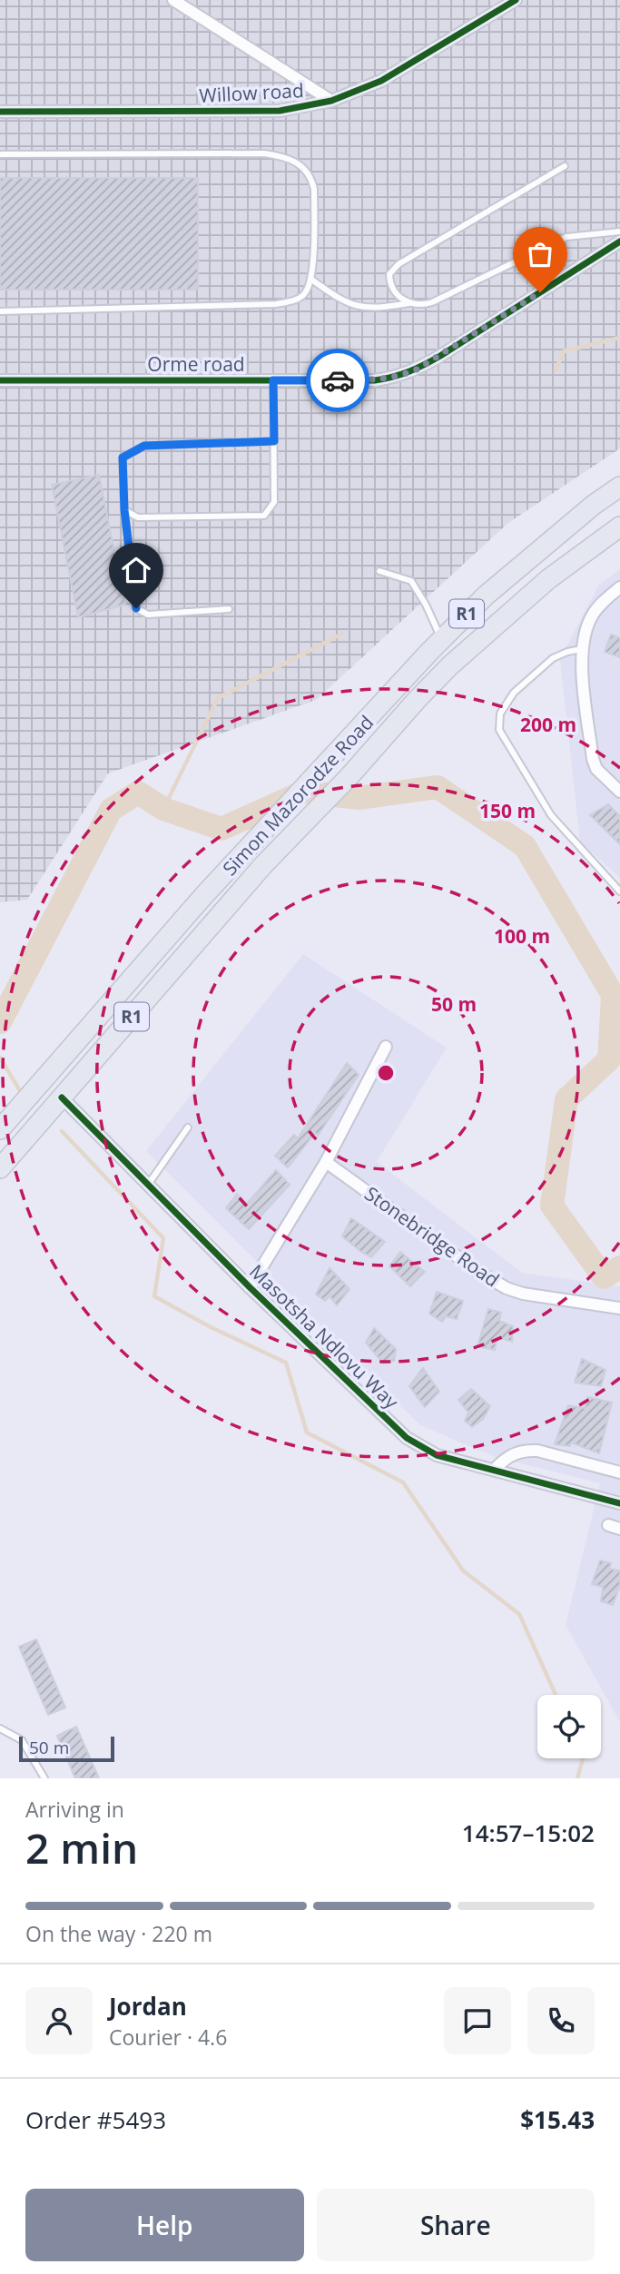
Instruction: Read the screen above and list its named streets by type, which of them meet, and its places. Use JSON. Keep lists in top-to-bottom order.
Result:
{
  "streets": {
    "highway": ["R1", "Simon Mazorodze Road"],
    "street": [
      "Willow road",
      "Orme road",
      "Stonebridge Road",
      "Masotsha Ndlovu Way"
    ]
  },
  "crossings": [
    ["Simon Mazorodze Road", "Masotsha Ndlovu Way"]
  ],
  "scale_bar": "50 m",
  "page": {
    "scale": "50 m",
    "heading": ["2 min", "Arriving in", "14:57–15:02"],
    "panel": [
      "Jordan",
      "Courier · 4.6",
      "Order #5493",
      "$15.43"
    ],
    "bar": "On the way · 220 m",
    "buttons": ["Help", "Share"]
  },
  "rings": [
    "200 m",
    "150 m",
    "100 m",
    "50 m"
  ]
}
